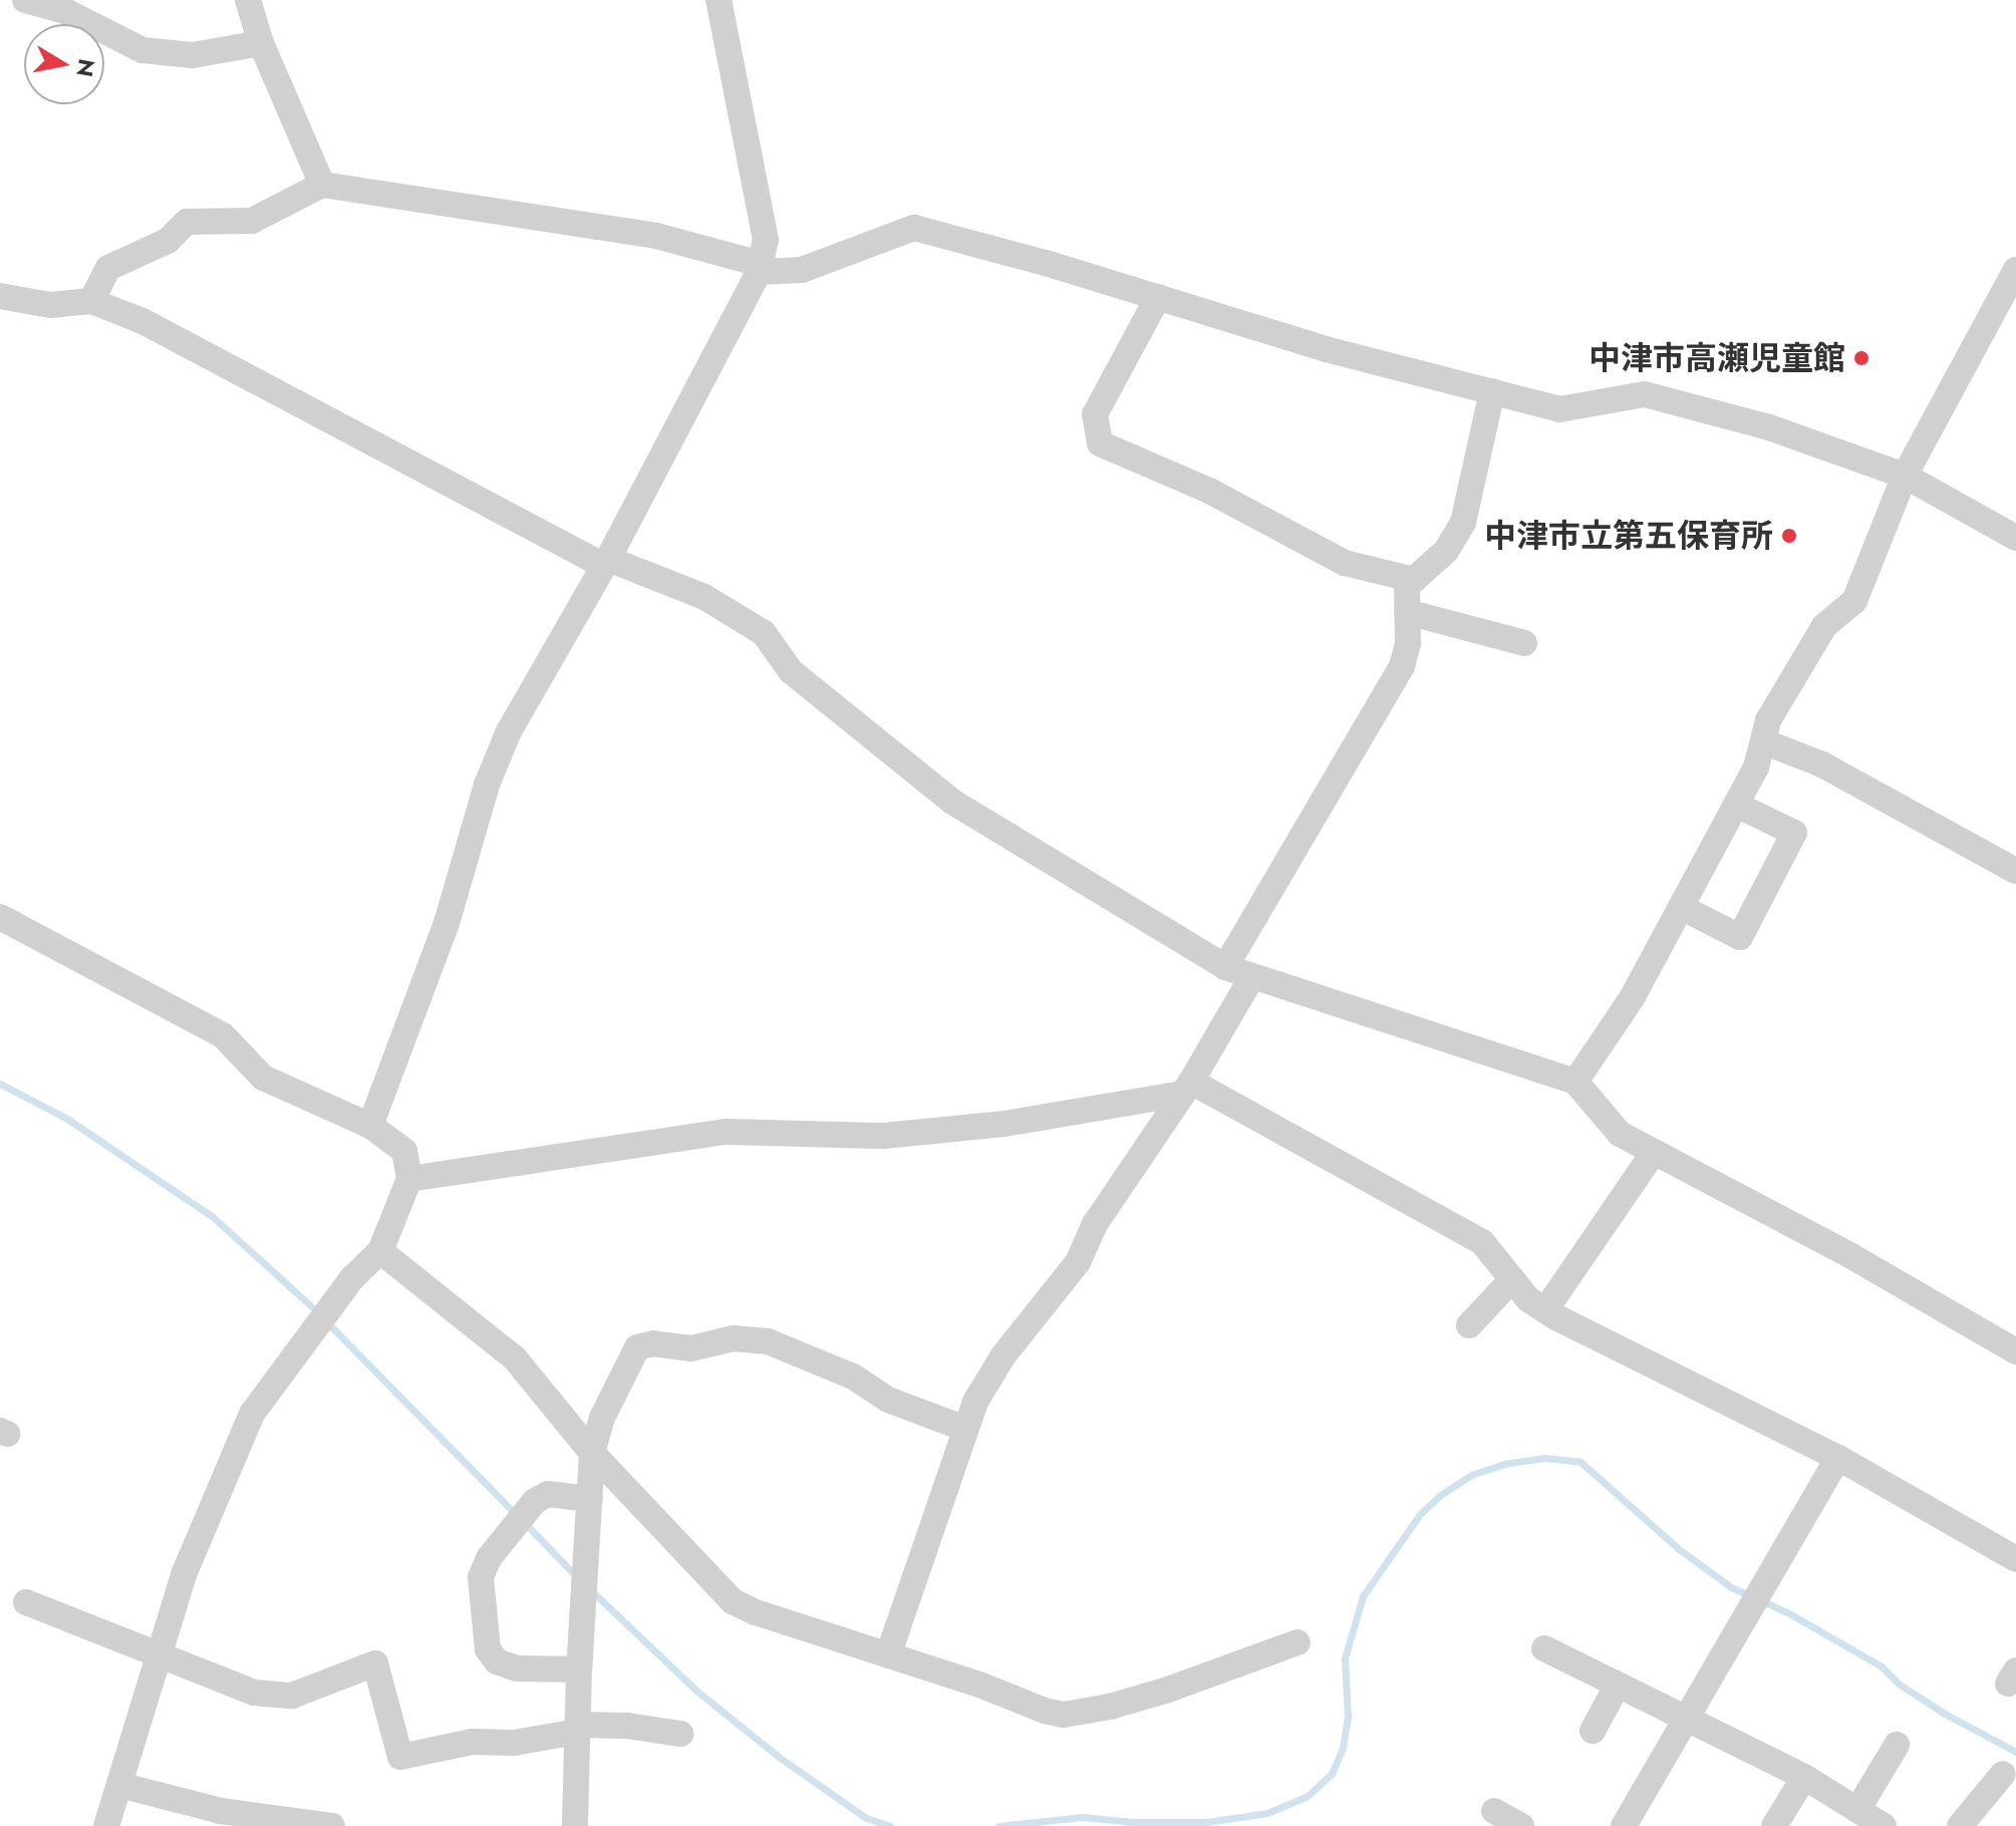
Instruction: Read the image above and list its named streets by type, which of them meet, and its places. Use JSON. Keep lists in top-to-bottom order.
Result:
{
  "places": ["中津市高瀬児童館", "中津市立第五保育所"],
  "north": "right"
}
